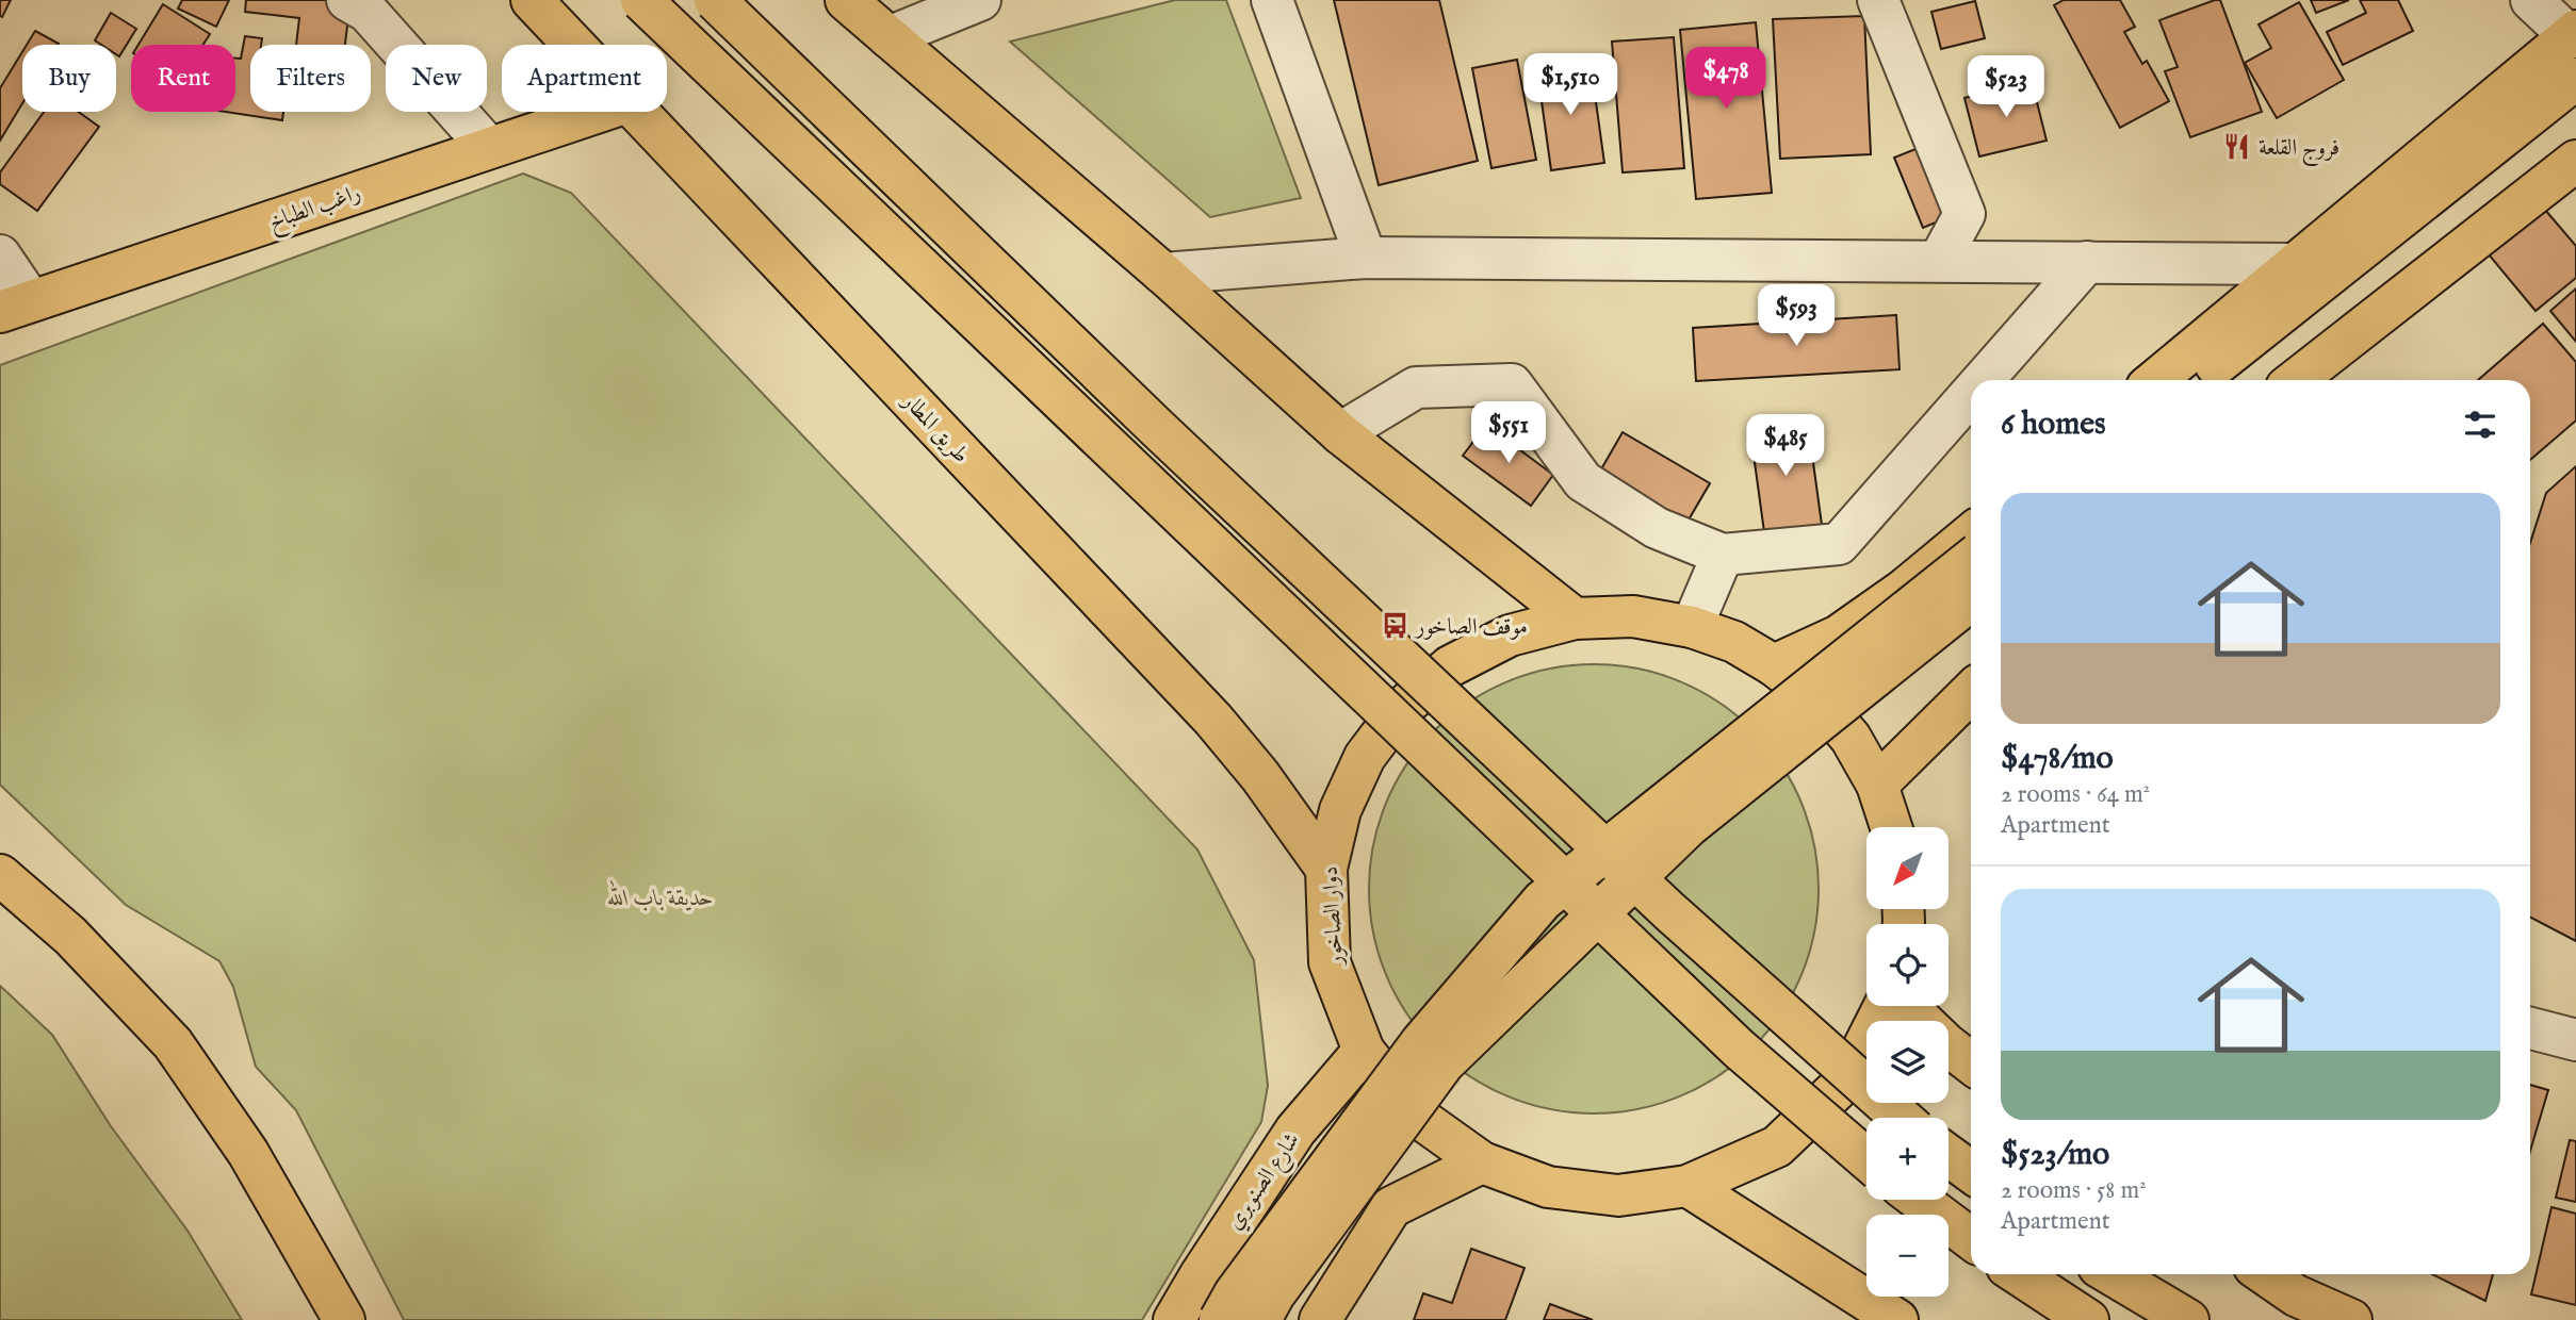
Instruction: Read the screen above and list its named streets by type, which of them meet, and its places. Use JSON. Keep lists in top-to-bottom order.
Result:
{
  "streets": {
    "main road": [
      "راغب الطباخ",
      "طريق المطار",
      "دوار الصاخور",
      "شارع الصنوبري"
    ]
  },
  "crossings": [
    ["طريق المطار", "دوار الصاخور"],
    ["دوار الصاخور", "شارع الصنوبري"]
  ],
  "parks": ["حديقة باب الله"],
  "places": {
    "restaurant": ["فروج القلعة"],
    "bus stop": ["موقف الصاخور"]
  },
  "north": "bottom left",
  "page": {
    "chip": [
      "Buy",
      "Rent",
      "Filters",
      "New",
      "Apartment"
    ],
    "price": [
      "$478",
      "$1,510",
      "$523",
      "$593",
      "$551",
      "$485"
    ],
    "heading": "6 homes",
    "list": [
      {
        "name": "$478/mo",
        "note": "2 rooms · 64 m² · Apartment"
      },
      {
        "name": "$523/mo",
        "note": "2 rooms · 58 m² · Apartment"
      }
    ],
    "map_buttons": ["+", "−"]
  }
}
